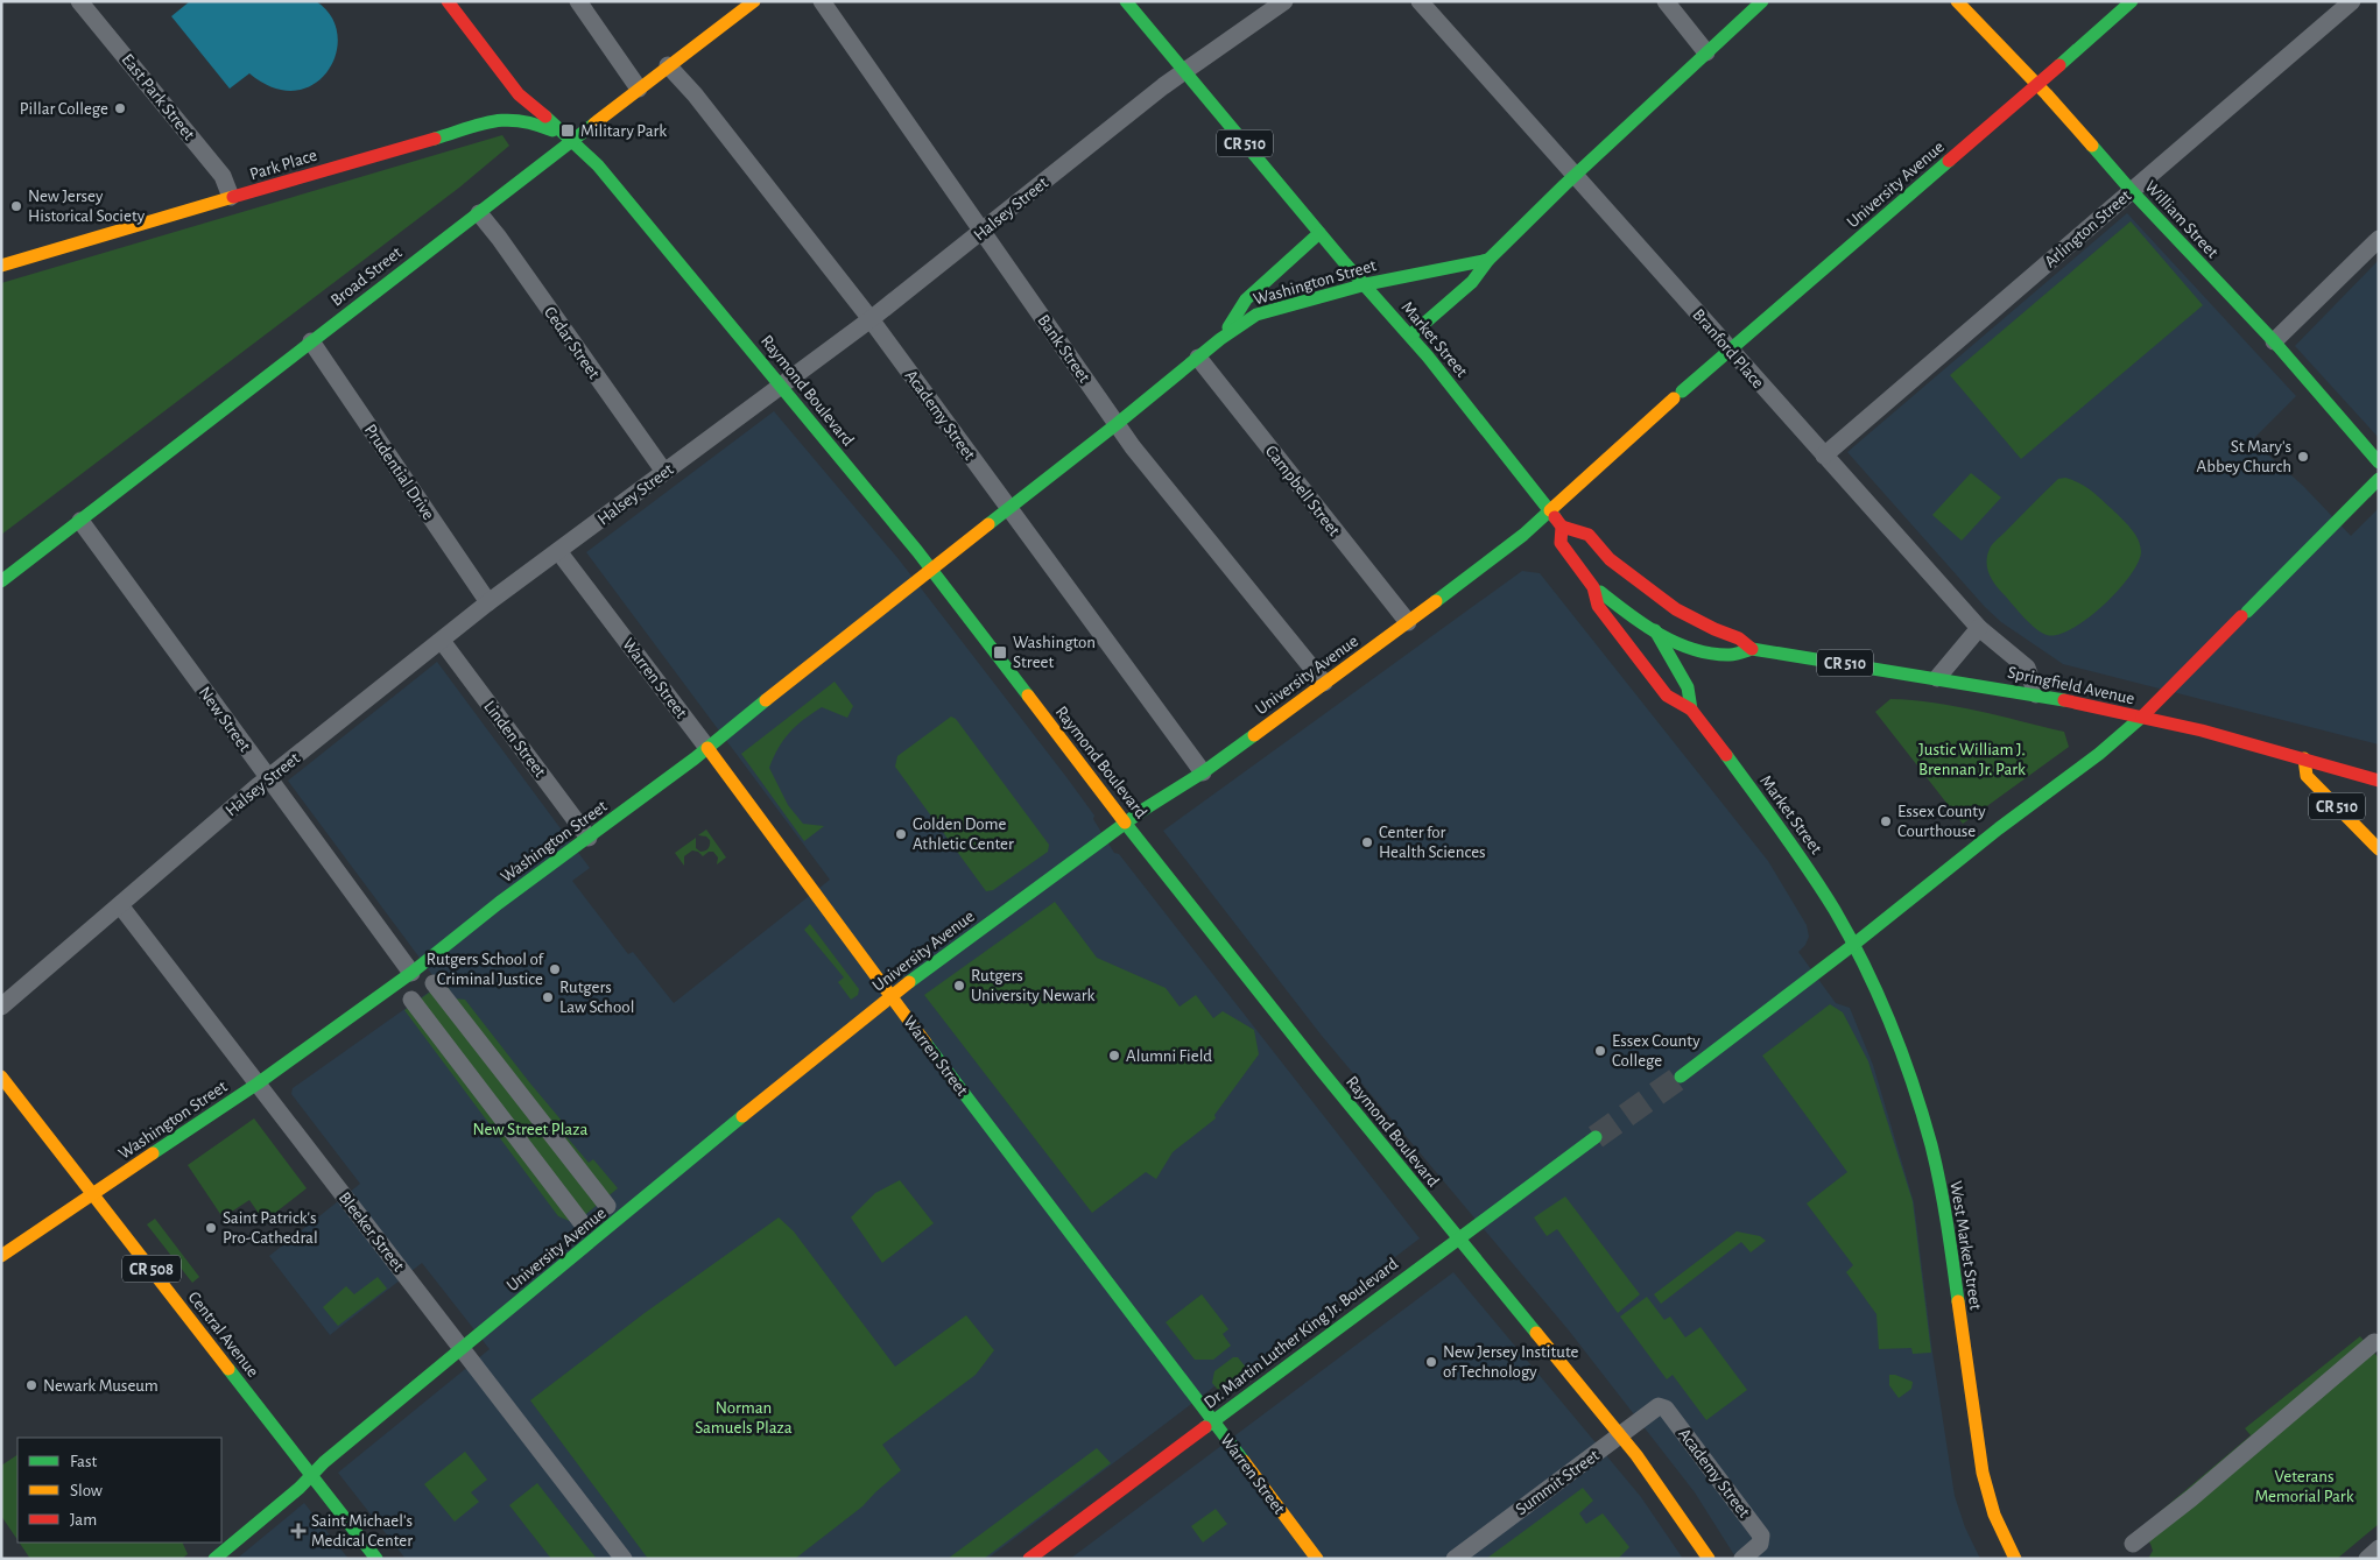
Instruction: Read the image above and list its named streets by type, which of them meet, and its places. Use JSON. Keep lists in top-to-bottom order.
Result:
{
  "streets": {
    "main road": [
      "CR 510",
      "Park Place",
      "University Avenue",
      "William Street",
      "Broad Street",
      "Washington Street",
      "Market Street",
      "Raymond Boulevard",
      "Warren Street",
      "Springfield Avenue",
      "West Market Street",
      "CR 508",
      "Dr. Martin Luther King Jr. Boulevard",
      "Central Avenue"
    ],
    "street": [
      "East Park Street",
      "Halsey Street",
      "Arlington Street",
      "Cedar Street",
      "Bank Street",
      "Branford Place",
      "Academy Street",
      "Prudential Drive",
      "Campbell Street",
      "New Street",
      "Linden Street",
      "Bleeker Street",
      "Summit Street"
    ]
  },
  "crossings": [
    ["East Park Street", "Park Place"],
    ["CR 510", "Springfield Avenue"],
    ["Park Place", "Broad Street"],
    ["Park Place", "Raymond Boulevard"],
    ["University Avenue", "William Street"],
    ["University Avenue", "Market Street"],
    ["University Avenue", "Bank Street"],
    ["University Avenue", "Branford Place"],
    ["University Avenue", "Raymond Boulevard"],
    ["University Avenue", "Academy Street"],
    ["University Avenue", "Campbell Street"],
    ["University Avenue", "Warren Street"],
    ["University Avenue", "Bleeker Street"],
    ["University Avenue", "Central Avenue"],
    ["Halsey Street", "Market Street"],
    ["Halsey Street", "Cedar Street"],
    ["Halsey Street", "Bank Street"],
    ["Halsey Street", "Raymond Boulevard"],
    ["Halsey Street", "Academy Street"],
    ["Halsey Street", "Prudential Drive"],
    ["Halsey Street", "Warren Street"],
    ["Halsey Street", "New Street"],
    ["Halsey Street", "Linden Street"],
    ["Halsey Street", "Bleeker Street"],
    ["William Street", "Arlington Street"],
    ["Arlington Street", "Branford Place"],
    ["Broad Street", "Cedar Street"],
    ["Broad Street", "Raymond Boulevard"],
    ["Broad Street", "Academy Street"],
    ["Broad Street", "Prudential Drive"],
    ["Broad Street", "New Street"],
    ["Washington Street", "Market Street"],
    ["Washington Street", "Bank Street"],
    ["Washington Street", "Raymond Boulevard"],
    ["Washington Street", "Academy Street"],
    ["Washington Street", "Campbell Street"],
    ["Washington Street", "Warren Street"],
    ["Washington Street", "New Street"],
    ["Washington Street", "Linden Street"],
    ["Washington Street", "Bleeker Street"],
    ["Washington Street", "Central Avenue"],
    ["Market Street", "Springfield Avenue"],
    ["Market Street", "West Market Street"],
    ["Branford Place", "Springfield Avenue"],
    ["Academy Street", "Summit Street"],
    ["Warren Street", "Dr. Martin Luther King Jr. Boulevard"]
  ],
  "parks": [
    "Justic William J. Brennan Jr. Park",
    "New Street Plaza",
    "Norman Samuels Plaza",
    "Veterans Memorial Park"
  ],
  "places": {
    "other": [
      "Pillar College",
      "New Jersey Historical Society",
      "St Mary's Abbey Church",
      "Essex County Courthouse",
      "Golden Dome Athletic Center",
      "Center for Health Sciences",
      "Rutgers School of Criminal Justice",
      "Rutgers University Newark",
      "Rutgers Law School",
      "Essex County College",
      "Alumni Field",
      "Saint Patrick's Pro-Cathedral",
      "New Jersey Institute of Technology",
      "Newark Museum"
    ],
    "transit": ["Military Park", "Washington Street"],
    "health": ["Saint Michael's Medical Center"]
  },
  "legend": ["Fast", "Slow", "Jam"]
}
